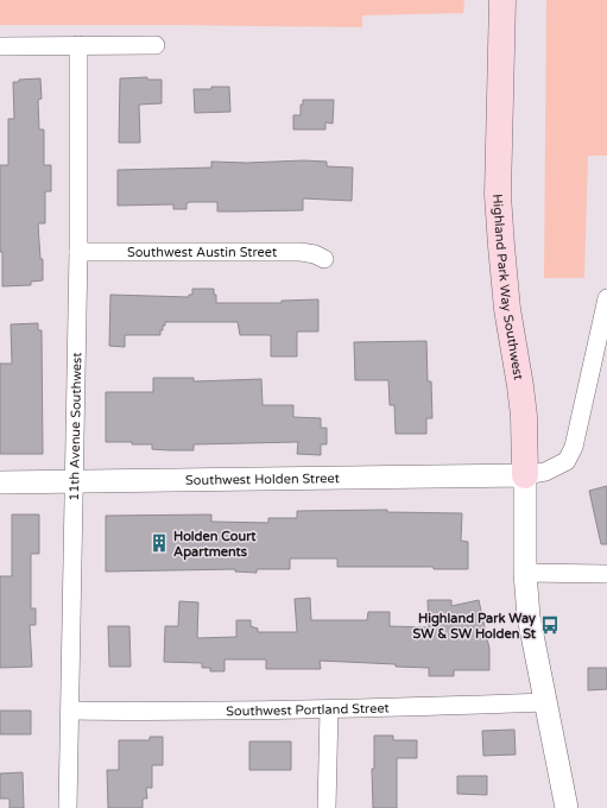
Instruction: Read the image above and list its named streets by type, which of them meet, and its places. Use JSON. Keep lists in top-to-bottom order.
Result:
{
  "streets": {
    "main road": ["Highland Park Way Southwest"],
    "street": [
      "Southwest Austin Street",
      "11th Avenue Southwest",
      "Southwest Holden Street",
      "Southwest Portland Street"
    ]
  },
  "crossings": [
    ["Southwest Austin Street", "11th Avenue Southwest"],
    ["Highland Park Way Southwest", "Southwest Holden Street"],
    ["Highland Park Way Southwest", "Southwest Portland Street"],
    ["11th Avenue Southwest", "Southwest Holden Street"],
    ["11th Avenue Southwest", "Southwest Portland Street"]
  ],
  "places": {
    "building": ["Holden Court Apartments"],
    "bus stop": ["Highland Park Way SW & SW Holden St"]
  }
}
